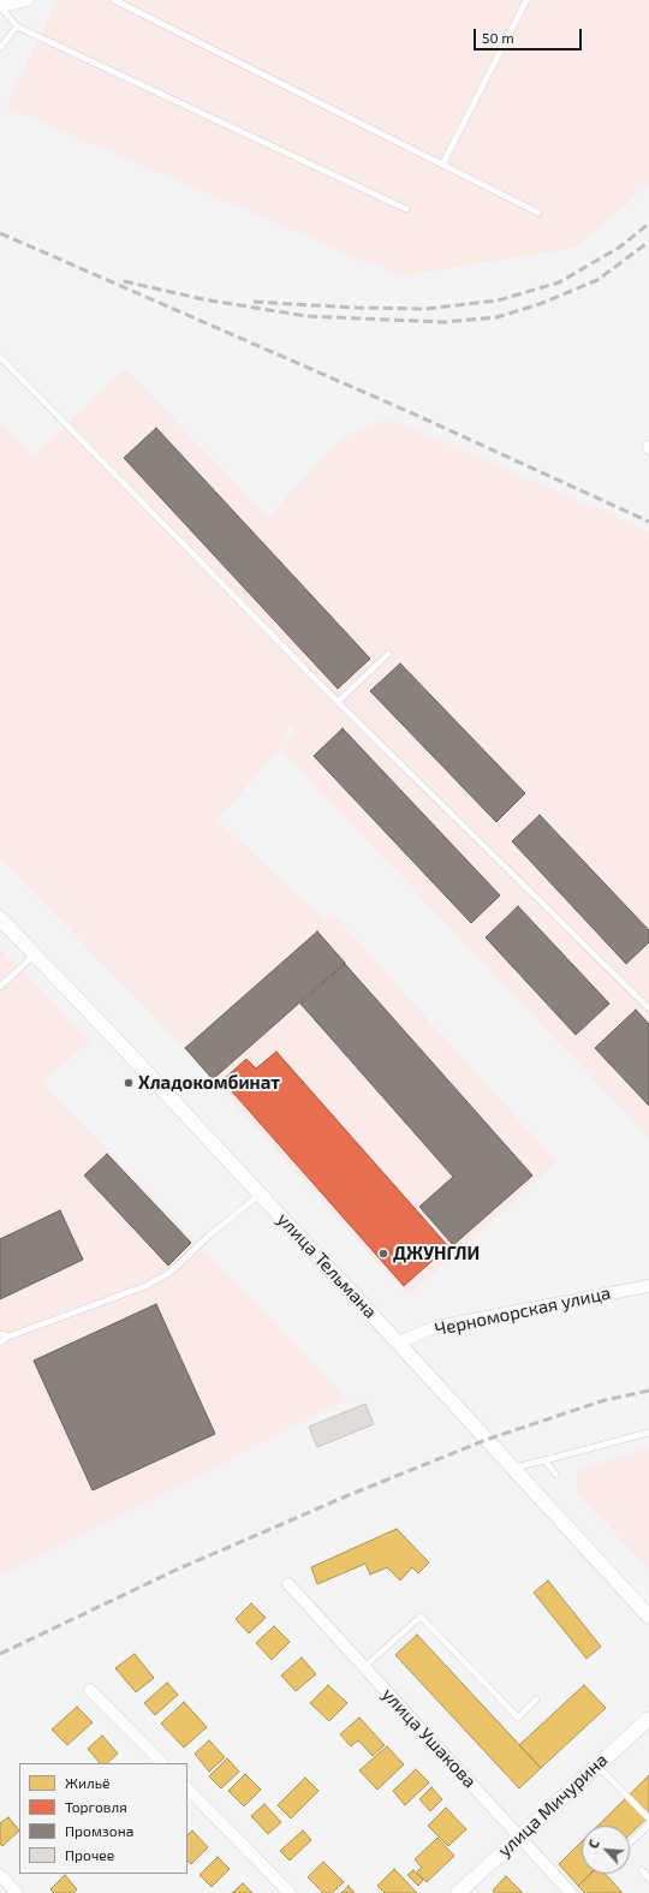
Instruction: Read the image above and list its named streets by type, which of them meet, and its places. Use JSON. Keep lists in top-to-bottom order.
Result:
{
  "streets": {
    "street": [
      "улица Тельмана",
      "Черноморская улица",
      "улица Ушакова",
      "улица Мичурина"
    ]
  },
  "crossings": [
    ["улица Тельмана", "Черноморская улица"],
    ["улица Ушакова", "улица Мичурина"]
  ],
  "places": ["Хладокомбинат", "ДЖУНГЛИ"],
  "legend": [
    "Жильё",
    "Торговля",
    "Промзона",
    "Прочее"
  ],
  "scale_bar": "50 m",
  "north": "top left"
}
